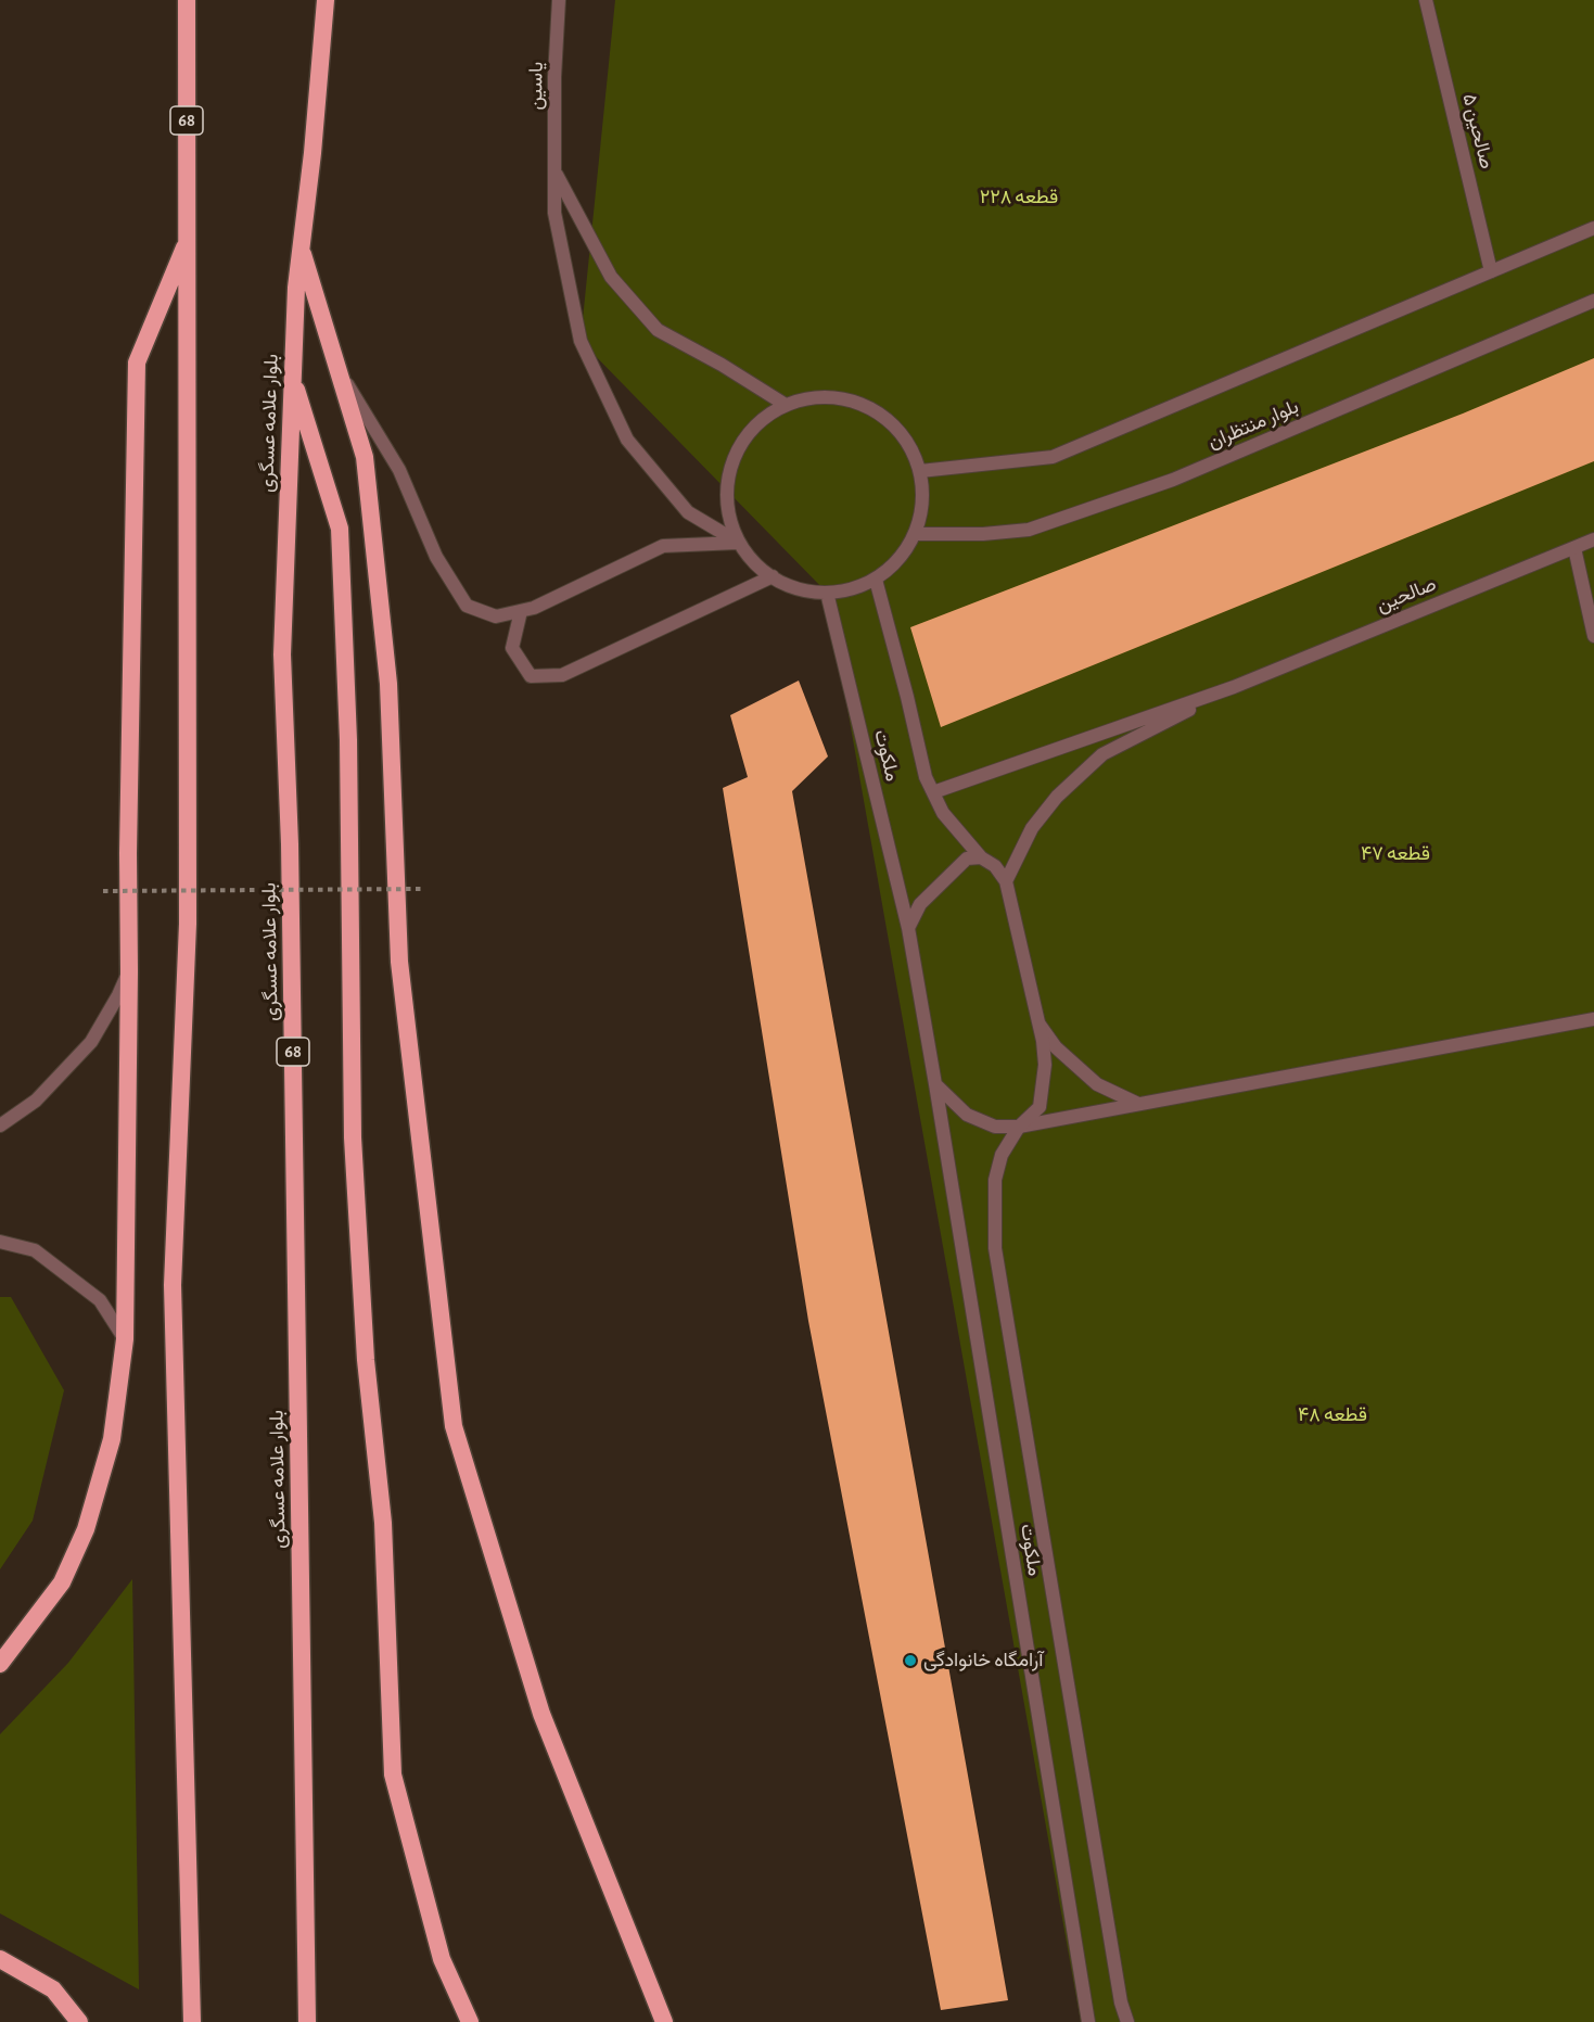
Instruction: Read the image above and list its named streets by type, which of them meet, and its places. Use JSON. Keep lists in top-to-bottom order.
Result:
{
  "streets": {
    "highway": ["68", "بلوار علامه عسگری"],
    "street": [
      "یاسین",
      "صالحین ۵",
      "بلوار منتظران",
      "صالحین",
      "ملکوت"
    ]
  },
  "crossings": [
    ["یاسین", "بلوار منتظران"],
    ["یاسین", "ملکوت"],
    ["بلوار منتظران", "ملکوت"],
    ["صالحین", "ملکوت"]
  ],
  "parks": ["قطعه ۲۲۸", "قطعه ۴۷", "قطعه ۴۸"],
  "places": ["آرامگاه خانوادگی"]
}
